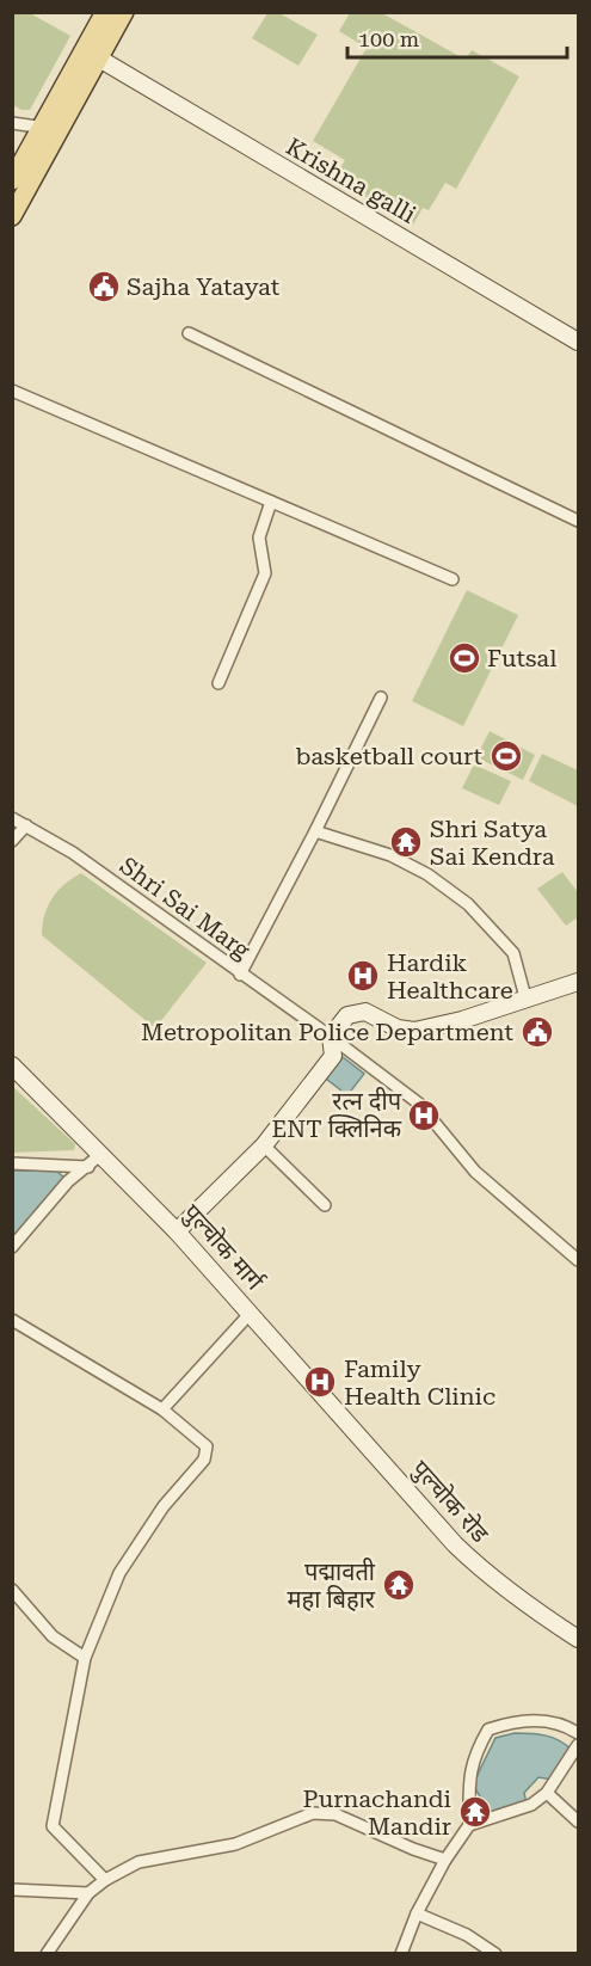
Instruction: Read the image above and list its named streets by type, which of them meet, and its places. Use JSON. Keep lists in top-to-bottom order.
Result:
{
  "streets": {
    "street": [
      "Krishna galli",
      "Shri Sai Marg",
      "पुल्चोक मार्ग",
      "पुल्चोक रोड"
    ]
  },
  "crossings": [
    ["पुल्चोक मार्ग", "पुल्चोक रोड"]
  ],
  "places": {
    "public building": ["Sajha Yatayat", "Metropolitan Police Department"],
    "sports": ["Futsal", "basketball court"],
    "temple": ["Shri Satya Sai Kendra", "पद्मावती महा बिहार", "Purnachandi Mandir"],
    "hospital": ["Hardik Healthcare", "रत्न दीप ENT क्लिनिक", "Family Health Clinic"]
  },
  "scale_bar": "100 m"
}
